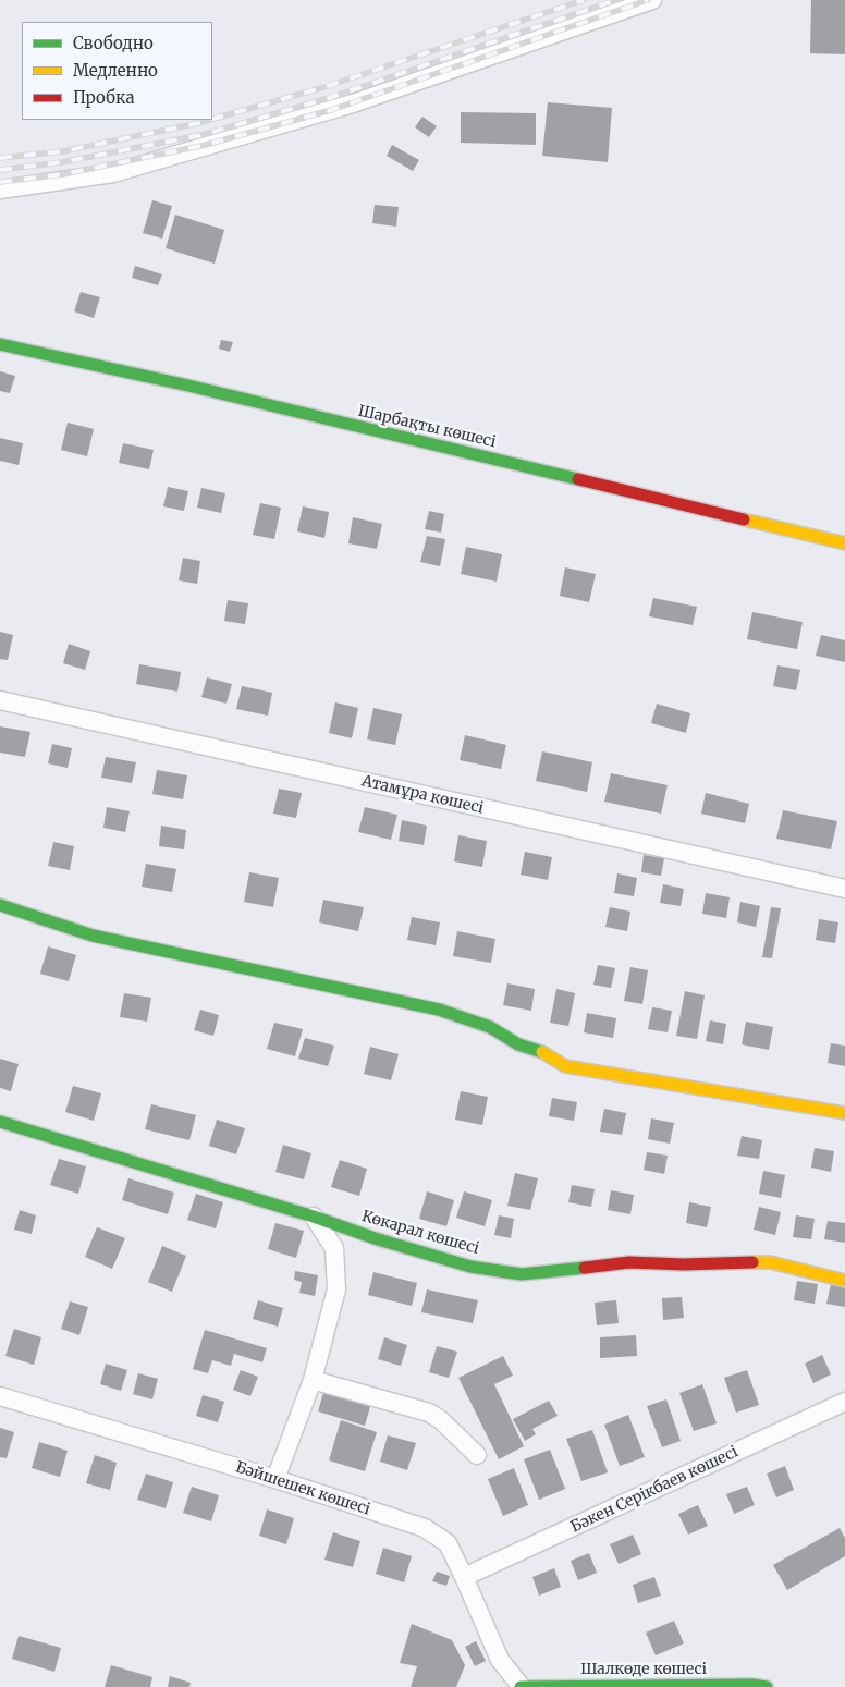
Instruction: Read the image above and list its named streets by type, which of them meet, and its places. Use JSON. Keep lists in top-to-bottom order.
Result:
{
  "streets": {
    "street": [
      "Шарбақты көшесі",
      "Атамұра көшесі",
      "Көкарал көшесі",
      "Бәйшешек көшесі",
      "Бәкен Серікбаев көшесі",
      "Шалкөде көшесі"
    ]
  },
  "crossings": [
    ["Бәйшешек көшесі", "Бәкен Серікбаев көшесі"],
    ["Бәйшешек көшесі", "Шалкөде көшесі"]
  ],
  "legend": ["Свободно", "Медленно", "Пробка"]
}
